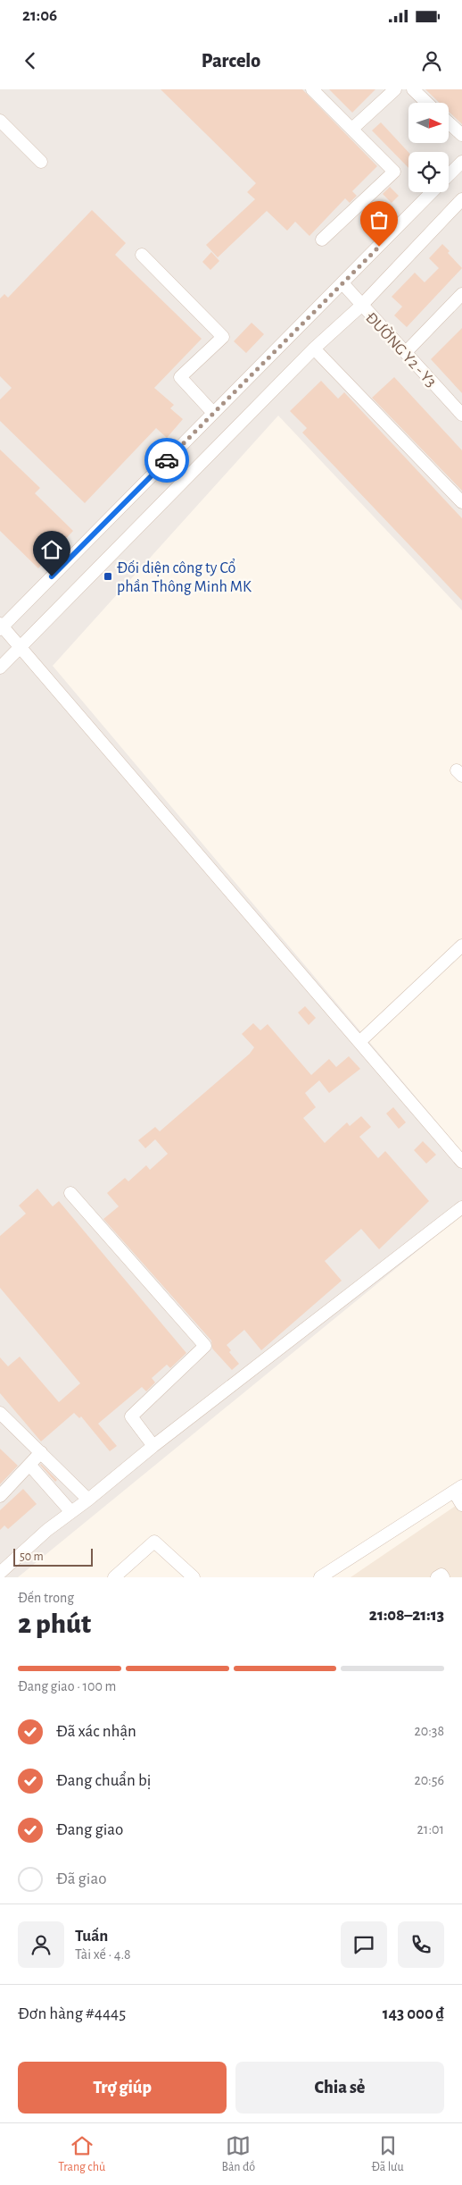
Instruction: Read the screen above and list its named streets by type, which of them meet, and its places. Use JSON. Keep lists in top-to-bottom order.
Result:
{
  "streets": {
    "street": ["ĐƯỜNG Y2 - Y3"]
  },
  "places": {
    "transit": ["Đối diện công ty Cổ phần Thông Minh MK"]
  },
  "scale_bar": "50 m",
  "north": "right",
  "page": {
    "status": "21:06",
    "header": "Parcelo",
    "scale": "50 m",
    "heading": ["2 phút", "Đến trong", "21:08–21:13"],
    "panel": [
      "Tuấn",
      "Tài xế · 4.8",
      "Đơn hàng #4445",
      "143 000 ₫"
    ],
    "bar": "Đang giao · 100 m",
    "list": [
      ["Đã xác nhận", "20:38"],
      ["Đang chuẩn bị", "20:56"],
      ["Đang giao", "21:01"],
      "Đã giao"
    ],
    "buttons": ["Trợ giúp", "Chia sẻ"],
    "tabs": ["Trang chủ", "Bản đồ", "Đã lưu"]
  }
}
